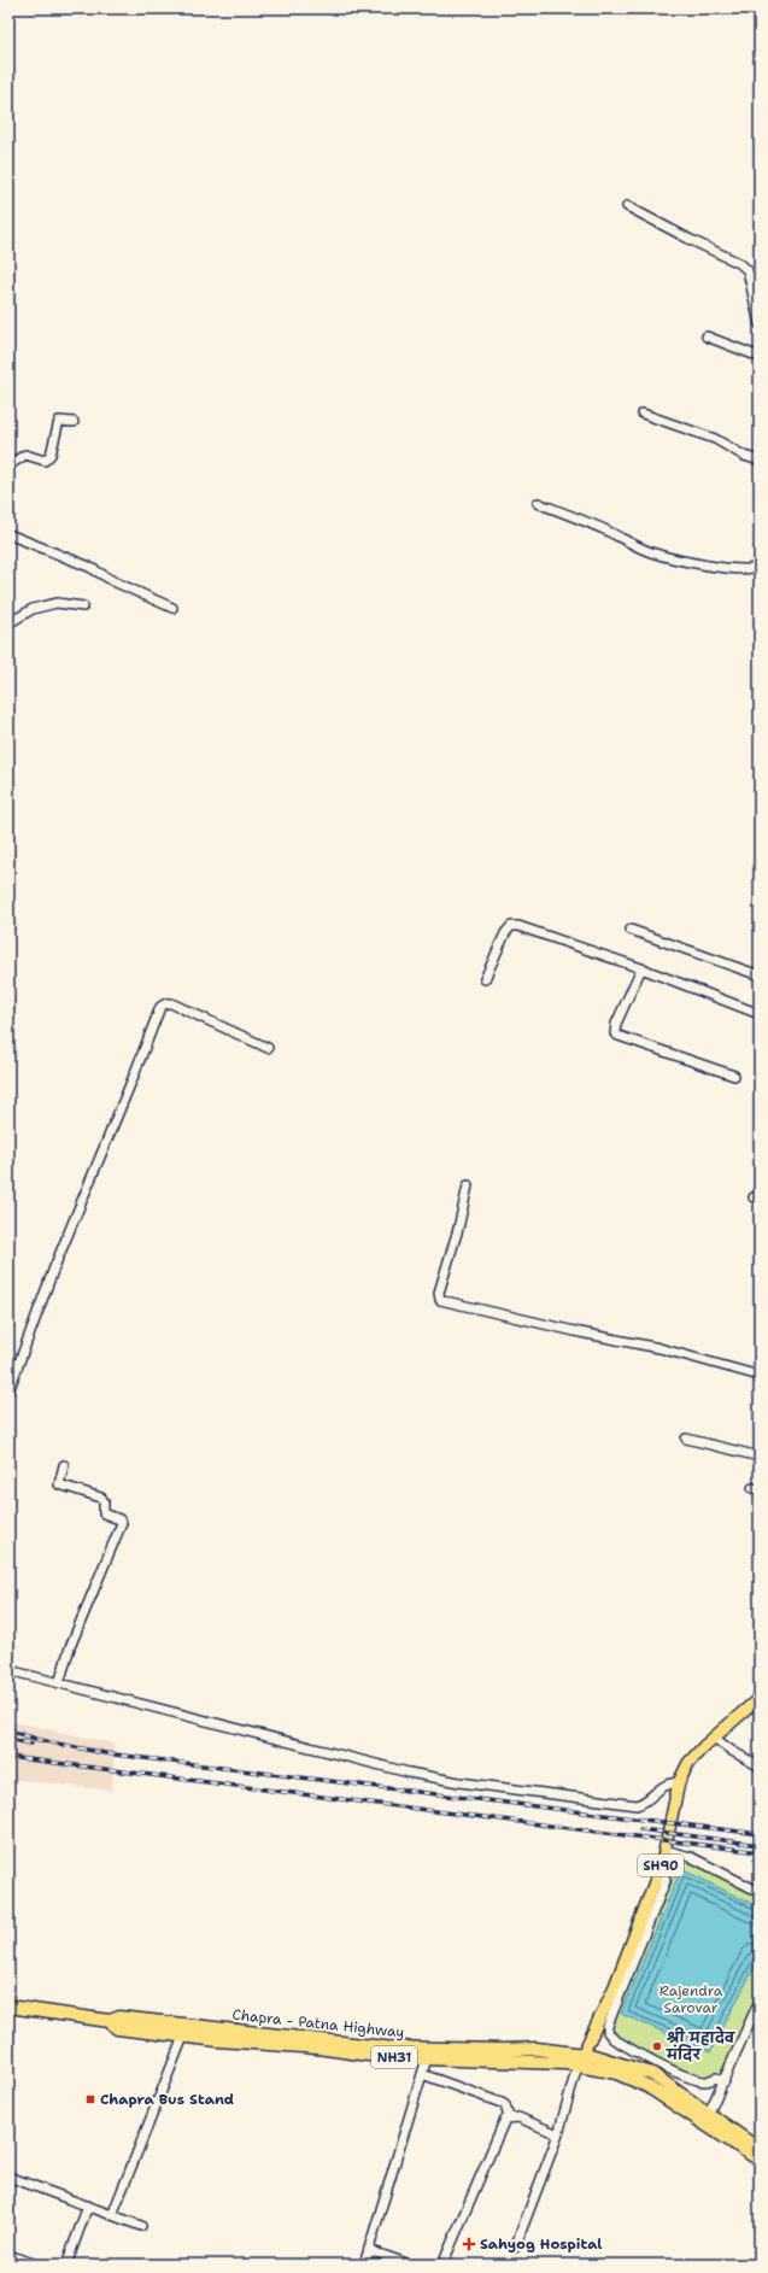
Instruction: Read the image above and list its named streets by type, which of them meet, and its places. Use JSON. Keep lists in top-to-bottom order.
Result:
{
  "streets": {
    "highway": ["Chapra - Patna Highway", "NH31"],
    "main road": ["SH90"]
  },
  "crossings": [
    ["SH90", "Chapra - Patna Highway"]
  ],
  "parks": ["Rajendra Sarovar"],
  "places": {
    "other": ["श्री महादेव मंदिर"],
    "transit": ["Chapra Bus Stand"],
    "health": ["Sahyog Hospital"]
  }
}
